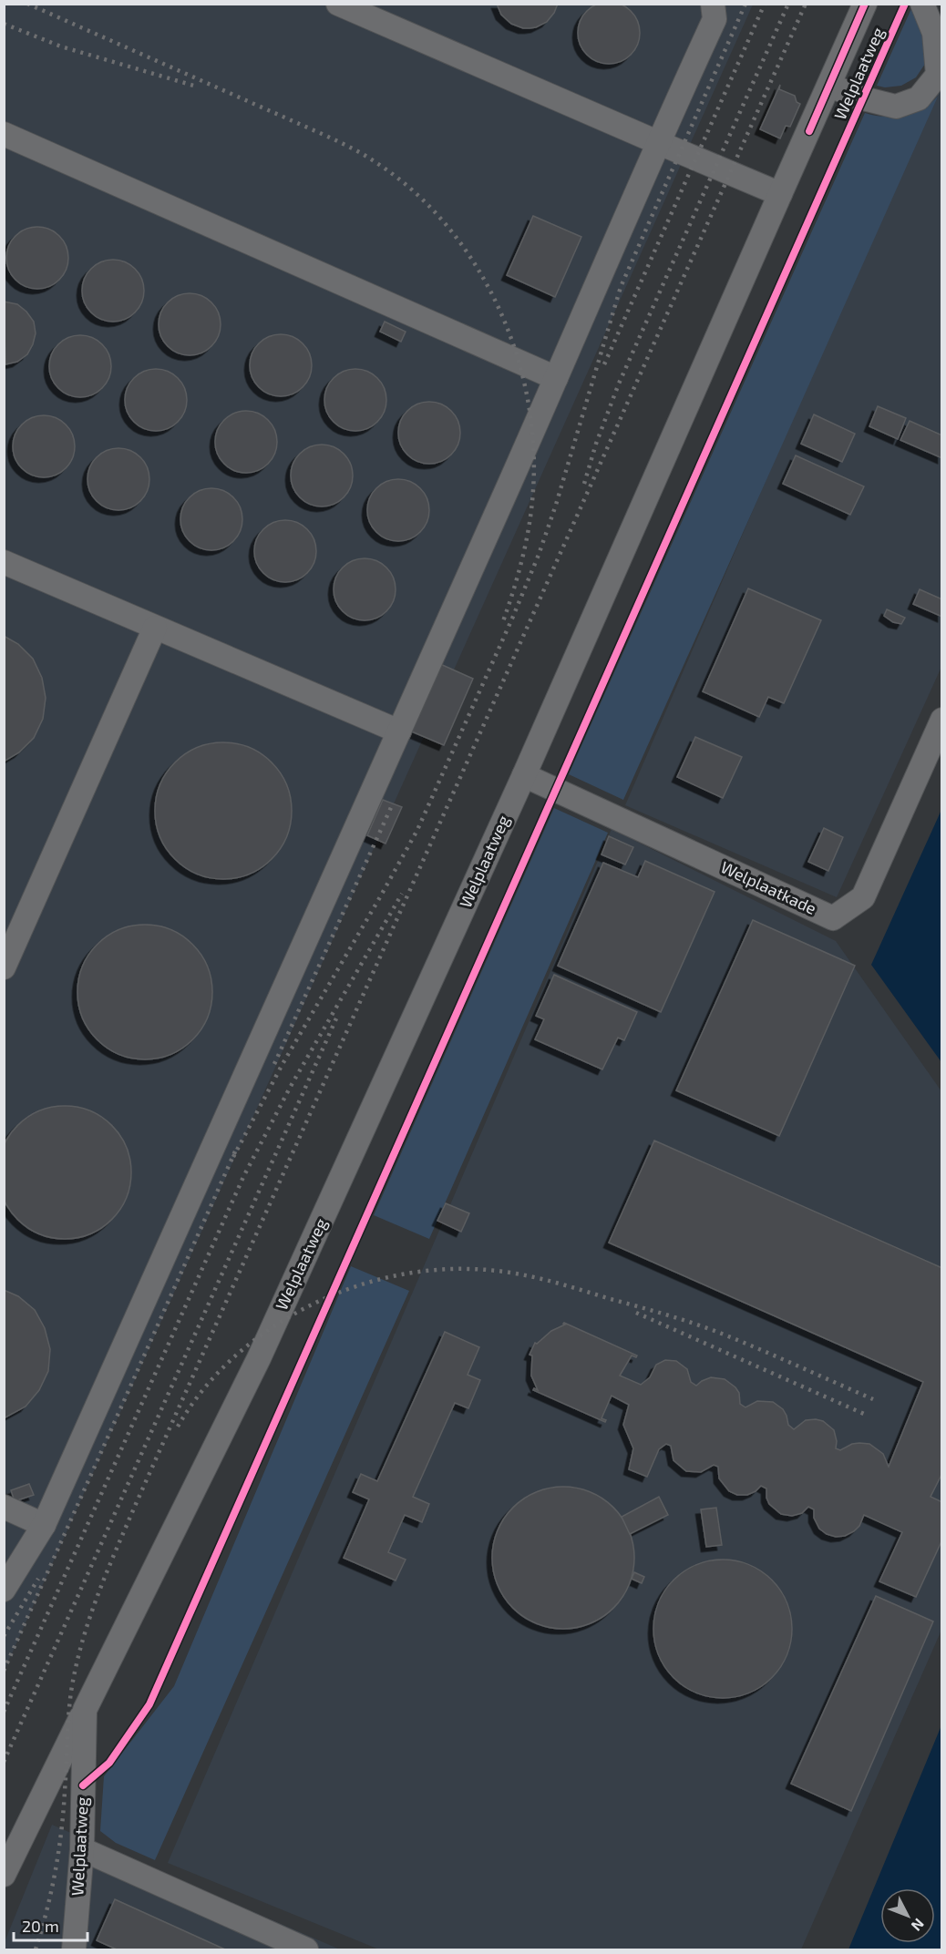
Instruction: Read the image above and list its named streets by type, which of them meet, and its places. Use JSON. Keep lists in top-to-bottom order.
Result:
{
  "streets": {
    "street": ["Welplaatweg", "Welplaatkade"]
  },
  "crossings": [
    ["Welplaatweg", "Welplaatkade"]
  ],
  "scale_bar": "20 m",
  "north": "bottom right"
}
